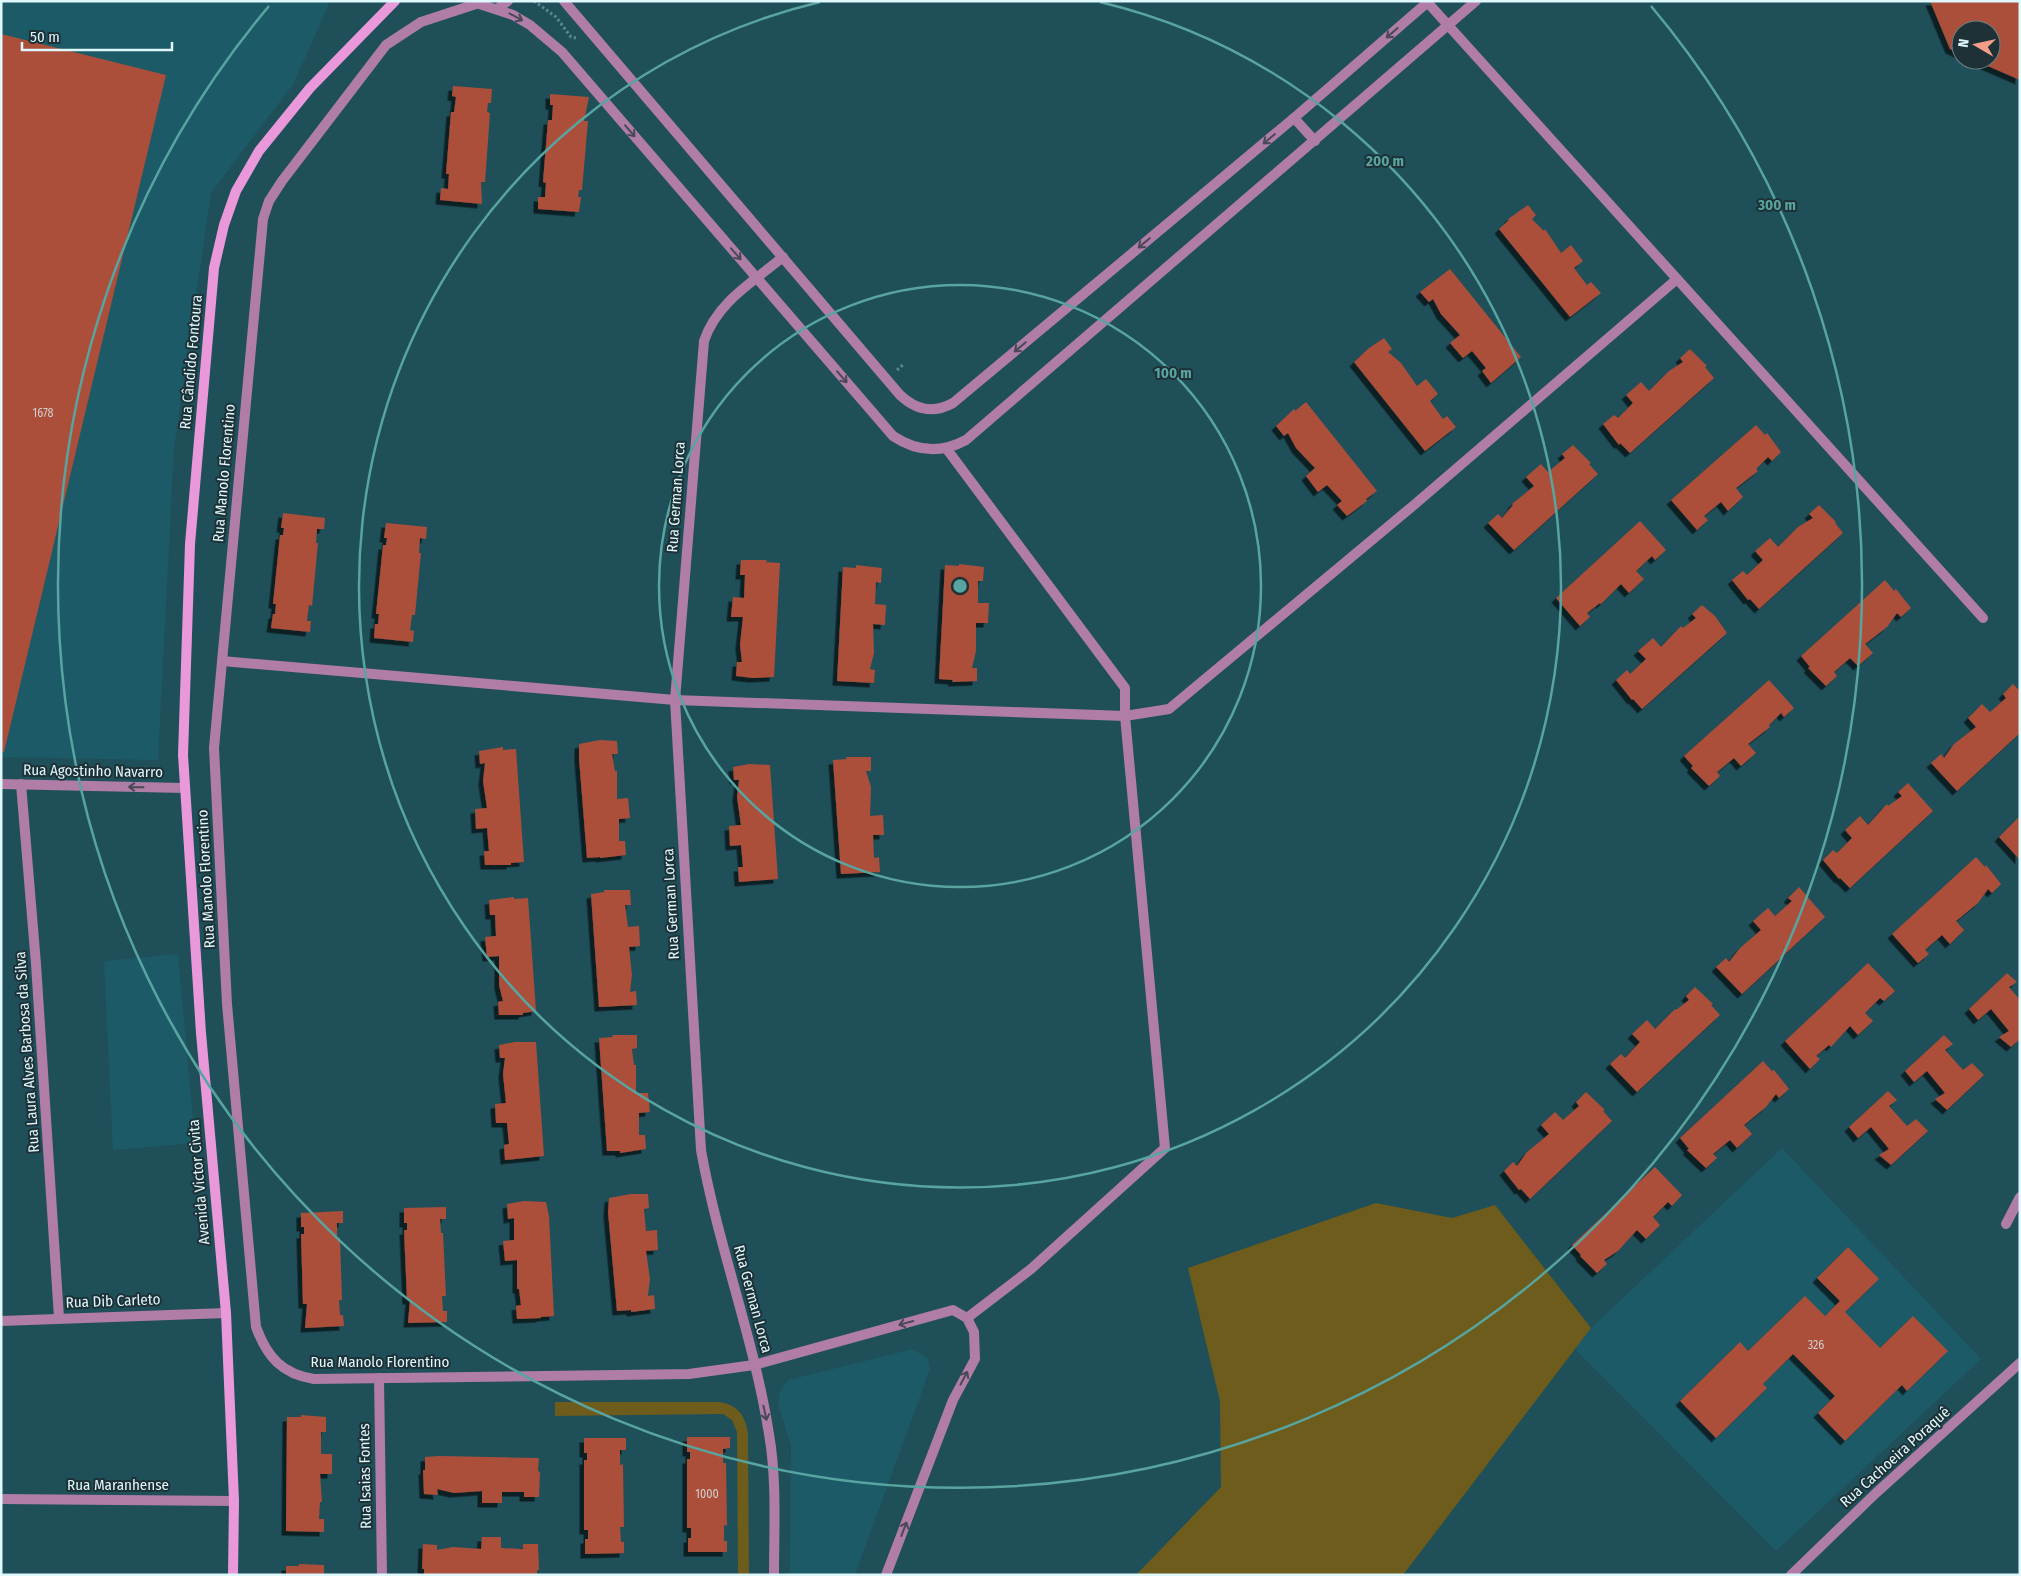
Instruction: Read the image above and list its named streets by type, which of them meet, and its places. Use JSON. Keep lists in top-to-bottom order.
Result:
{
  "streets": {
    "main road": ["Rua Cândido Fontoura", "Avenida Victor Civita"],
    "street": [
      "Rua Manolo Florentino",
      "Rua German Lorca",
      "Rua Agostinho Navarro",
      "Rua Laura Alves Barbosa da Silva",
      "Rua Dib Carleto",
      "Rua Cachoeira Poraquê",
      "Rua Isaias Fontes",
      "Rua Maranhense"
    ]
  },
  "crossings": [
    ["Rua Cândido Fontoura", "Rua Agostinho Navarro"],
    ["Rua Cândido Fontoura", "Avenida Victor Civita"],
    ["Rua Manolo Florentino", "Rua German Lorca"],
    ["Rua Manolo Florentino", "Rua Isaias Fontes"],
    ["Rua Agostinho Navarro", "Rua Laura Alves Barbosa da Silva"],
    ["Rua Agostinho Navarro", "Avenida Victor Civita"],
    ["Rua Laura Alves Barbosa da Silva", "Rua Dib Carleto"],
    ["Avenida Victor Civita", "Rua Dib Carleto"],
    ["Avenida Victor Civita", "Rua Maranhense"]
  ],
  "one_way": ["Rua Agostinho Navarro"],
  "house_numbers": ["1678", "326", "1000"],
  "scale_bar": "50 m",
  "north": "left",
  "rings": ["200 m", "300 m", "100 m"]
}
